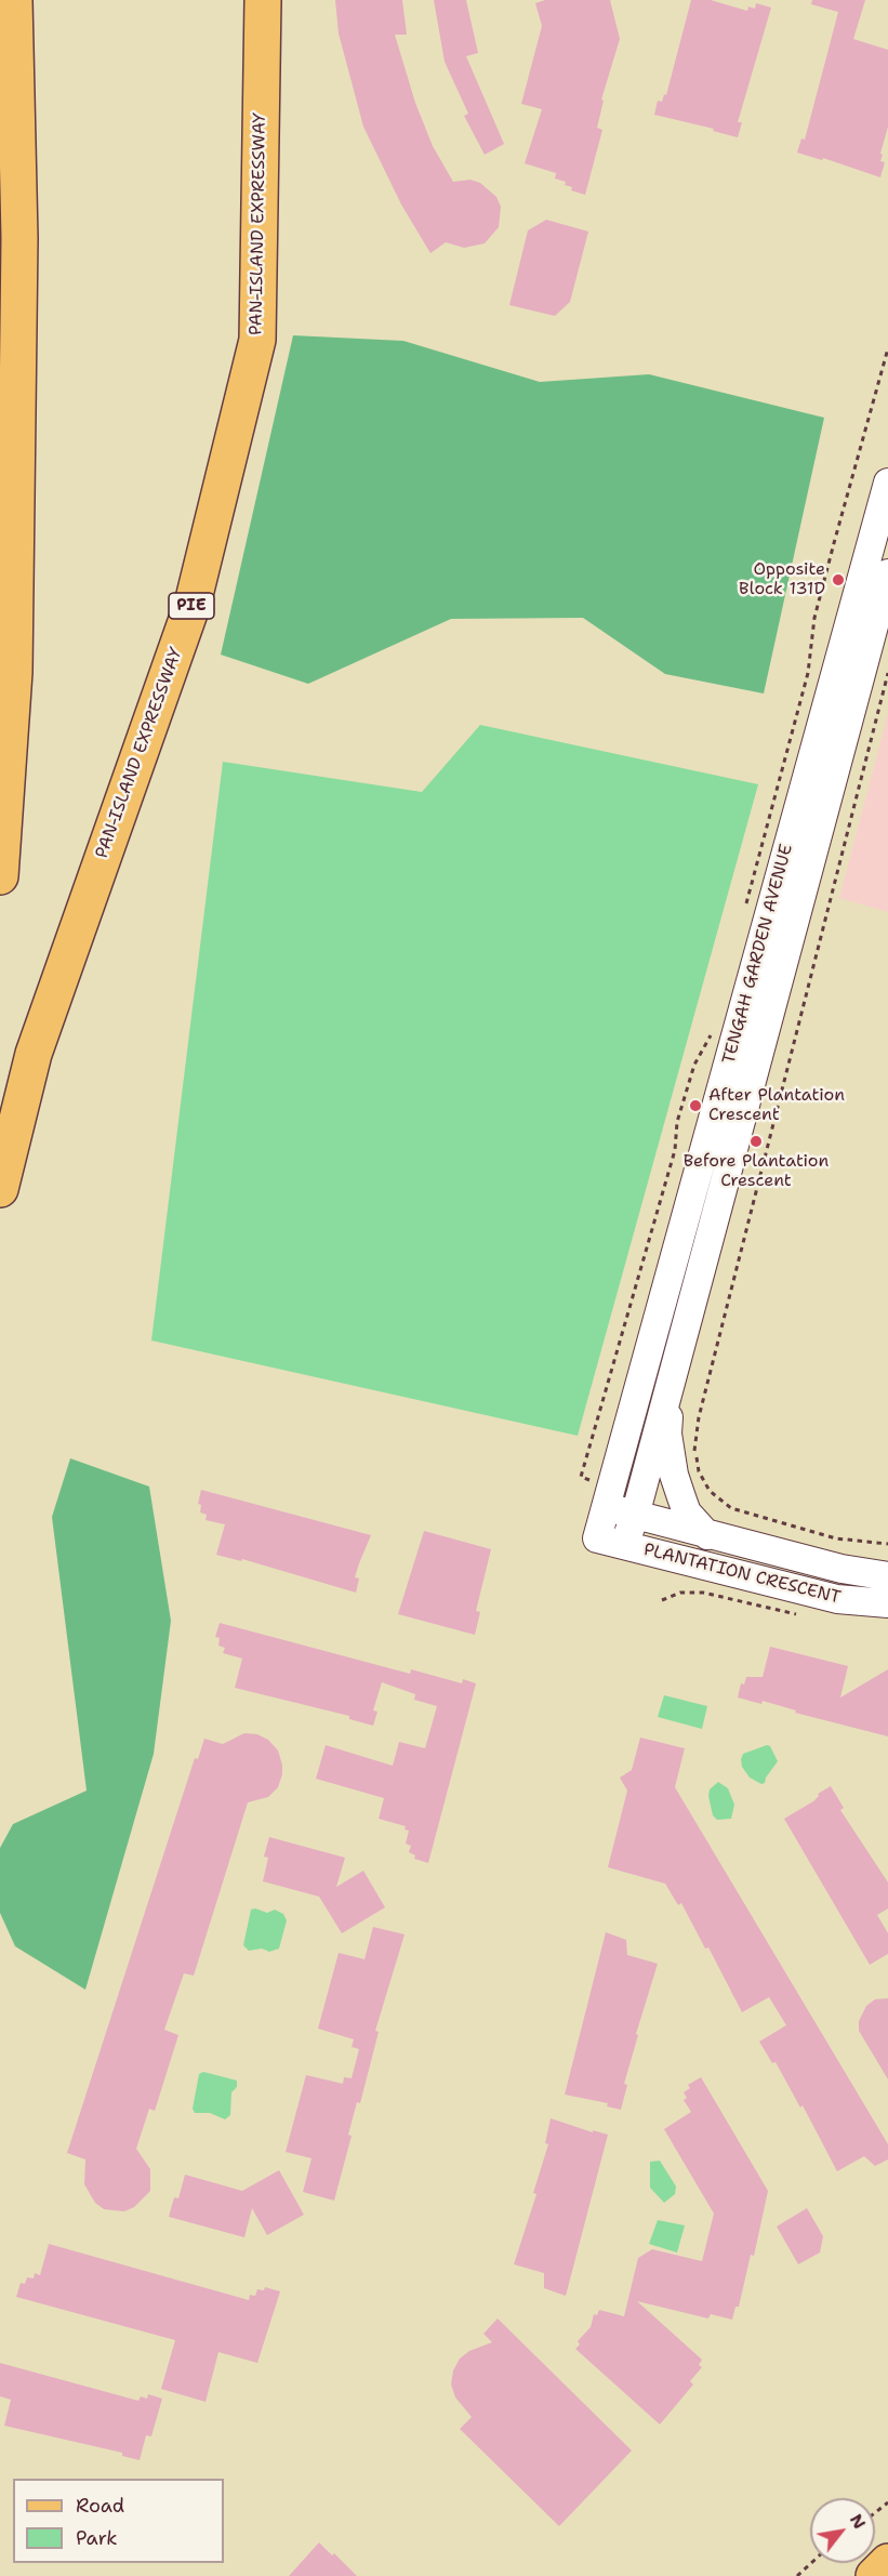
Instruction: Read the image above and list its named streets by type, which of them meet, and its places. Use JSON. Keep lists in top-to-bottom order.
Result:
{
  "streets": {
    "main road": ["PAN-ISLAND EXPRESSWAY", "PIE"],
    "street": ["TENGAH GARDEN AVENUE", "PLANTATION CRESCENT"]
  },
  "crossings": [
    ["TENGAH GARDEN AVENUE", "PLANTATION CRESCENT"]
  ],
  "places": ["Opposite Block 131D", "After Plantation Crescent", "Before Plantation Crescent"],
  "legend": ["Road", "Park"],
  "north": "top right"
}
